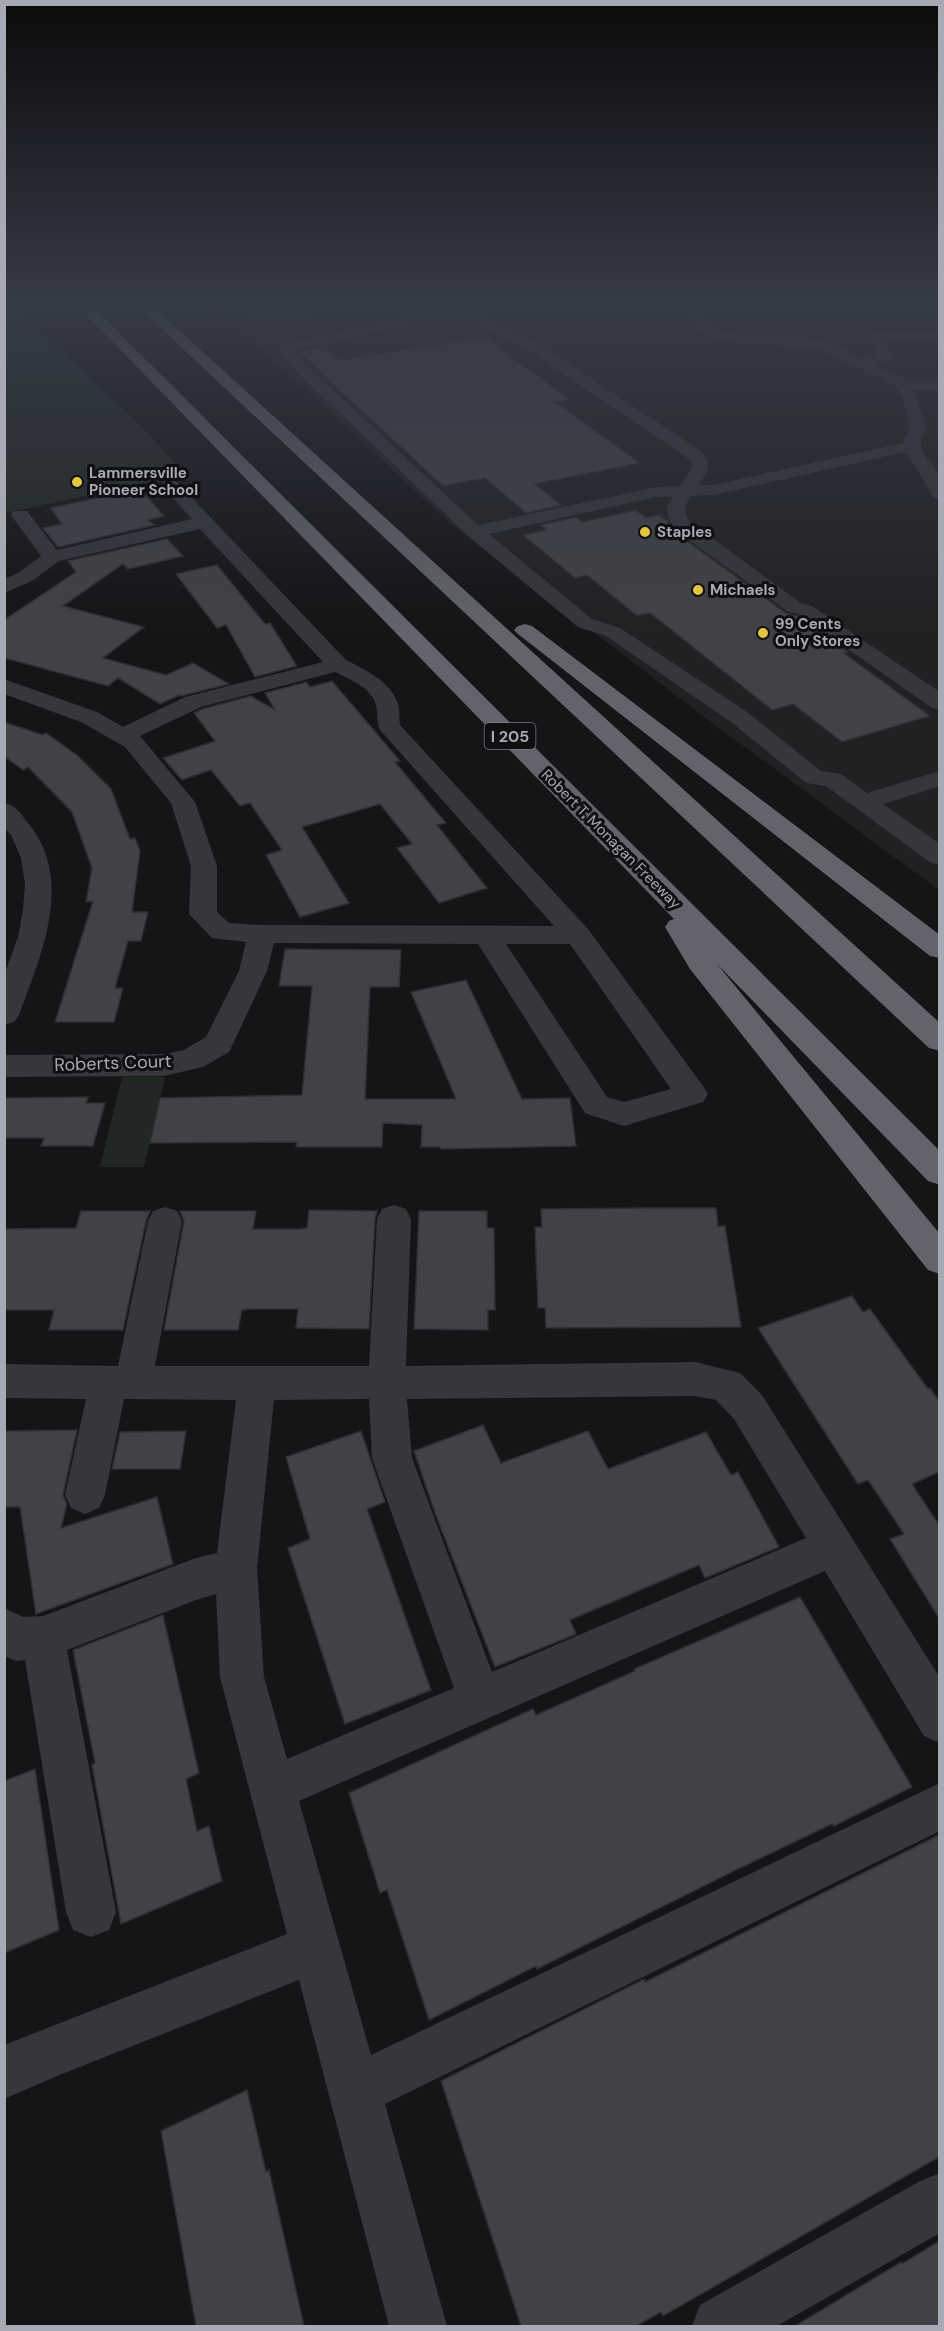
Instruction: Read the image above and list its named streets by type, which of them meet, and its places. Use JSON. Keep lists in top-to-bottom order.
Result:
{
  "streets": {
    "highway": ["I 205", "Robert T. Monagan Freeway"],
    "street": ["Roberts Court"]
  },
  "places": [
    "Lammersville Pioneer School",
    "Staples",
    "Michaels",
    "99 Cents Only Stores"
  ]
}
